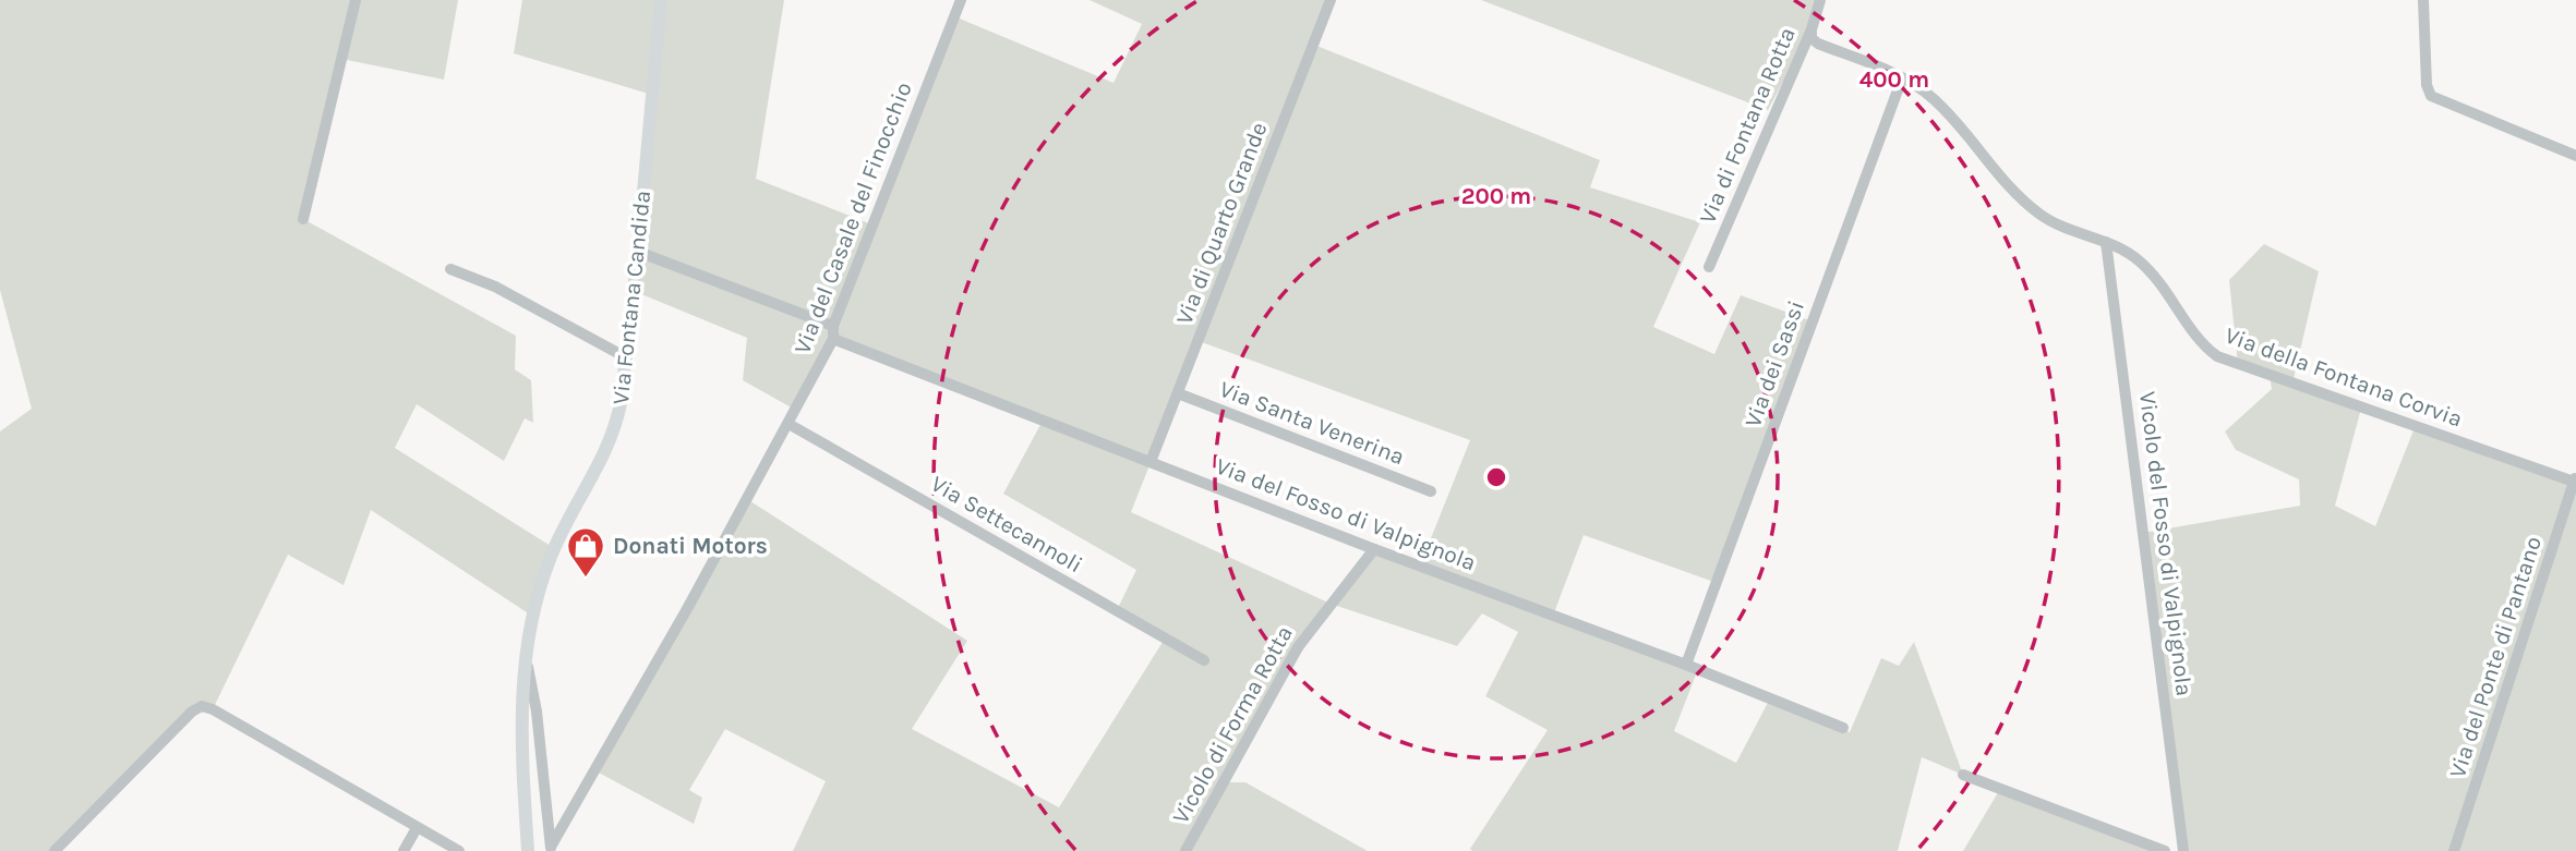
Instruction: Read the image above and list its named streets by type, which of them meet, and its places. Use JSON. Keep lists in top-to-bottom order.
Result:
{
  "streets": {
    "main road": ["Via Fontana Candida"],
    "street": [
      "Via di Fontana Rotta",
      "Via del Casale del Finocchio",
      "Via di Quarto Grande",
      "Via dei Sassi",
      "Via della Fontana Corvia",
      "Via Santa Venerina",
      "Via del Fosso di Valpignola",
      "Via Settecannoli",
      "Vicolo del Fosso di Valpignola",
      "Via del Ponte di Pantano",
      "Vicolo di Forma Rotta"
    ]
  },
  "crossings": [
    ["Via di Fontana Rotta", "Via della Fontana Corvia"],
    ["Via del Casale del Finocchio", "Via del Fosso di Valpignola"],
    ["Via del Casale del Finocchio", "Via Settecannoli"],
    ["Via di Quarto Grande", "Via Santa Venerina"],
    ["Via di Quarto Grande", "Via del Fosso di Valpignola"],
    ["Via dei Sassi", "Via della Fontana Corvia"],
    ["Via dei Sassi", "Via del Fosso di Valpignola"],
    ["Via della Fontana Corvia", "Vicolo del Fosso di Valpignola"],
    ["Via della Fontana Corvia", "Via del Ponte di Pantano"],
    ["Via del Fosso di Valpignola", "Vicolo di Forma Rotta"]
  ],
  "places": {
    "shop": ["Donati Motors"]
  },
  "rings": ["400 m", "200 m"]
}
